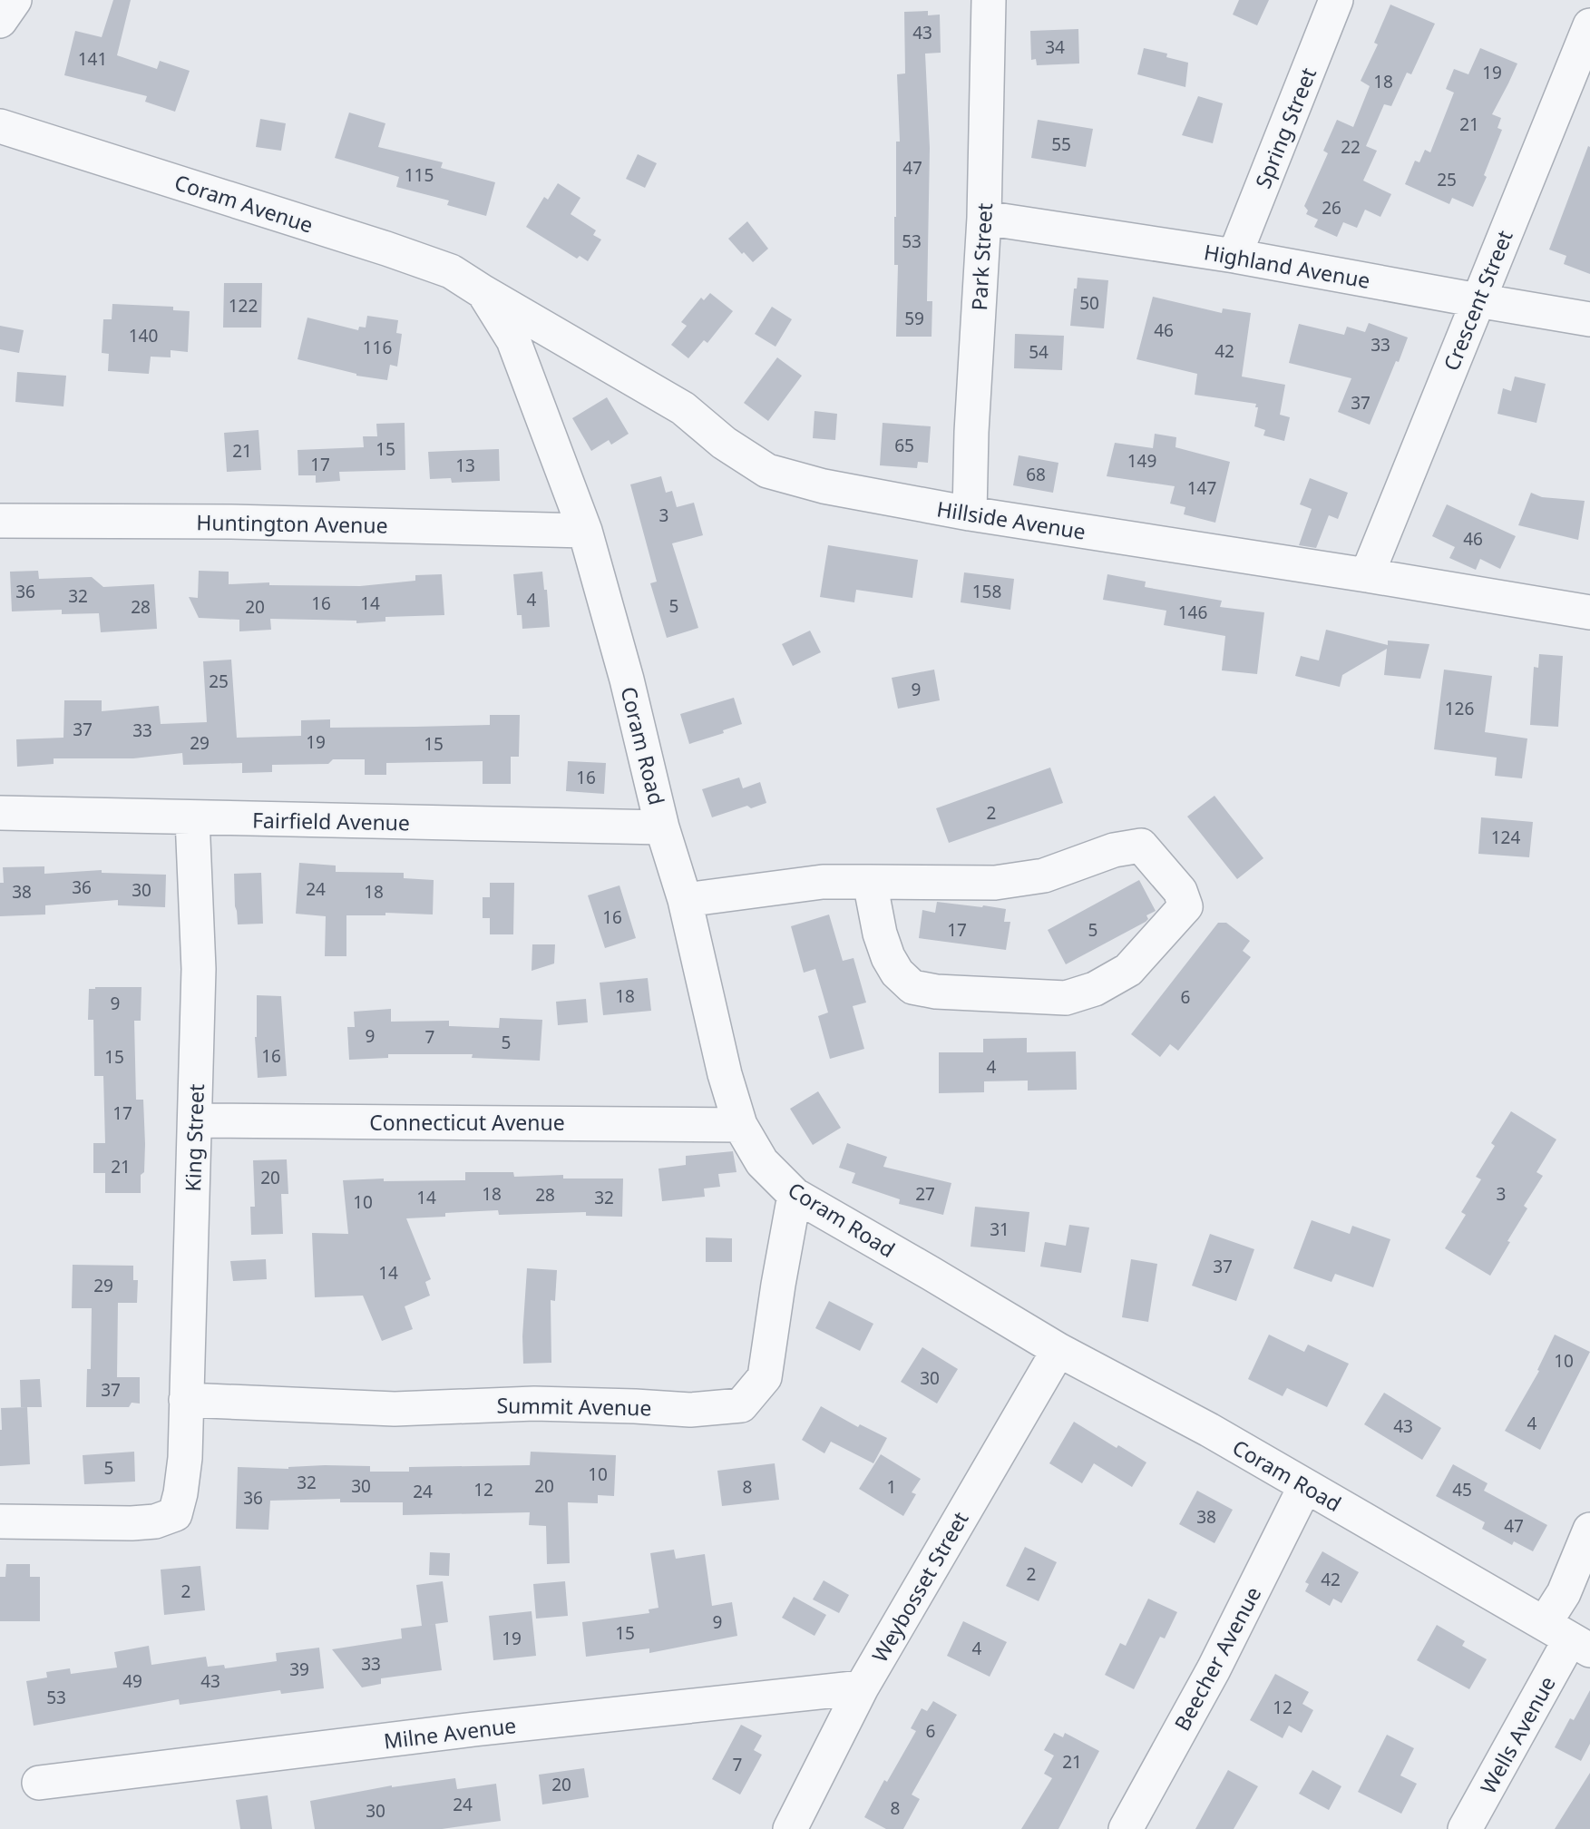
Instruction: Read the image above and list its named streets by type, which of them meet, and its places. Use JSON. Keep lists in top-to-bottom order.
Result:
{
  "streets": {
    "street": [
      "Spring Street",
      "Coram Avenue",
      "Park Street",
      "Highland Avenue",
      "Crescent Street",
      "Hillside Avenue",
      "Huntington Avenue",
      "Coram Road",
      "Fairfield Avenue",
      "Connecticut Avenue",
      "King Street",
      "Summit Avenue",
      "Weybosset Street",
      "Beecher Avenue",
      "Milne Avenue",
      "Wells Avenue"
    ]
  },
  "crossings": [
    ["Spring Street", "Highland Avenue"],
    ["Coram Avenue", "Hillside Avenue"],
    ["Coram Avenue", "Coram Road"],
    ["Park Street", "Highland Avenue"],
    ["Park Street", "Hillside Avenue"],
    ["Highland Avenue", "Crescent Street"],
    ["Crescent Street", "Hillside Avenue"],
    ["Hillside Avenue", "Coram Road"],
    ["Huntington Avenue", "Coram Road"],
    ["Coram Road", "Fairfield Avenue"],
    ["Coram Road", "Connecticut Avenue"],
    ["Coram Road", "Summit Avenue"],
    ["Coram Road", "Weybosset Street"],
    ["Coram Road", "Beecher Avenue"],
    ["Coram Road", "Wells Avenue"],
    ["Fairfield Avenue", "King Street"],
    ["Connecticut Avenue", "King Street"],
    ["King Street", "Summit Avenue"],
    ["Weybosset Street", "Milne Avenue"]
  ],
  "house_numbers": [
    "43",
    "34",
    "141",
    "19",
    "18",
    "21",
    "55",
    "22",
    "47",
    "115",
    "25",
    "26",
    "53",
    "50",
    "122",
    "59",
    "46",
    "140",
    "33",
    "116",
    "42",
    "54",
    "37",
    "65",
    "15",
    "21",
    "149",
    "17",
    "13",
    "68",
    "147",
    "3",
    "46",
    "36",
    "158",
    "32",
    "4",
    "16",
    "14",
    "5",
    "28",
    "20",
    "146",
    "25",
    "9",
    "126",
    "37",
    "33",
    "19",
    "29",
    "15",
    "16",
    "2",
    "124",
    "36",
    "24",
    "30",
    "38",
    "18",
    "16",
    "17",
    "5",
    "18",
    "6",
    "9",
    "9",
    "7",
    "5",
    "16",
    "15",
    "4",
    "17",
    "21",
    "20",
    "18",
    "27",
    "3",
    "28",
    "14",
    "32",
    "10",
    "31",
    "37",
    "14",
    "29",
    "10",
    "30",
    "37",
    "4",
    "43",
    "5",
    "10",
    "32",
    "30",
    "20",
    "8",
    "1",
    "12",
    "45",
    "24",
    "36",
    "38",
    "47",
    "2",
    "42",
    "2",
    "9",
    "15",
    "19",
    "4",
    "33",
    "39",
    "49",
    "43",
    "53",
    "12",
    "6",
    "21",
    "7",
    "20",
    "24",
    "8",
    "30"
  ]
}
